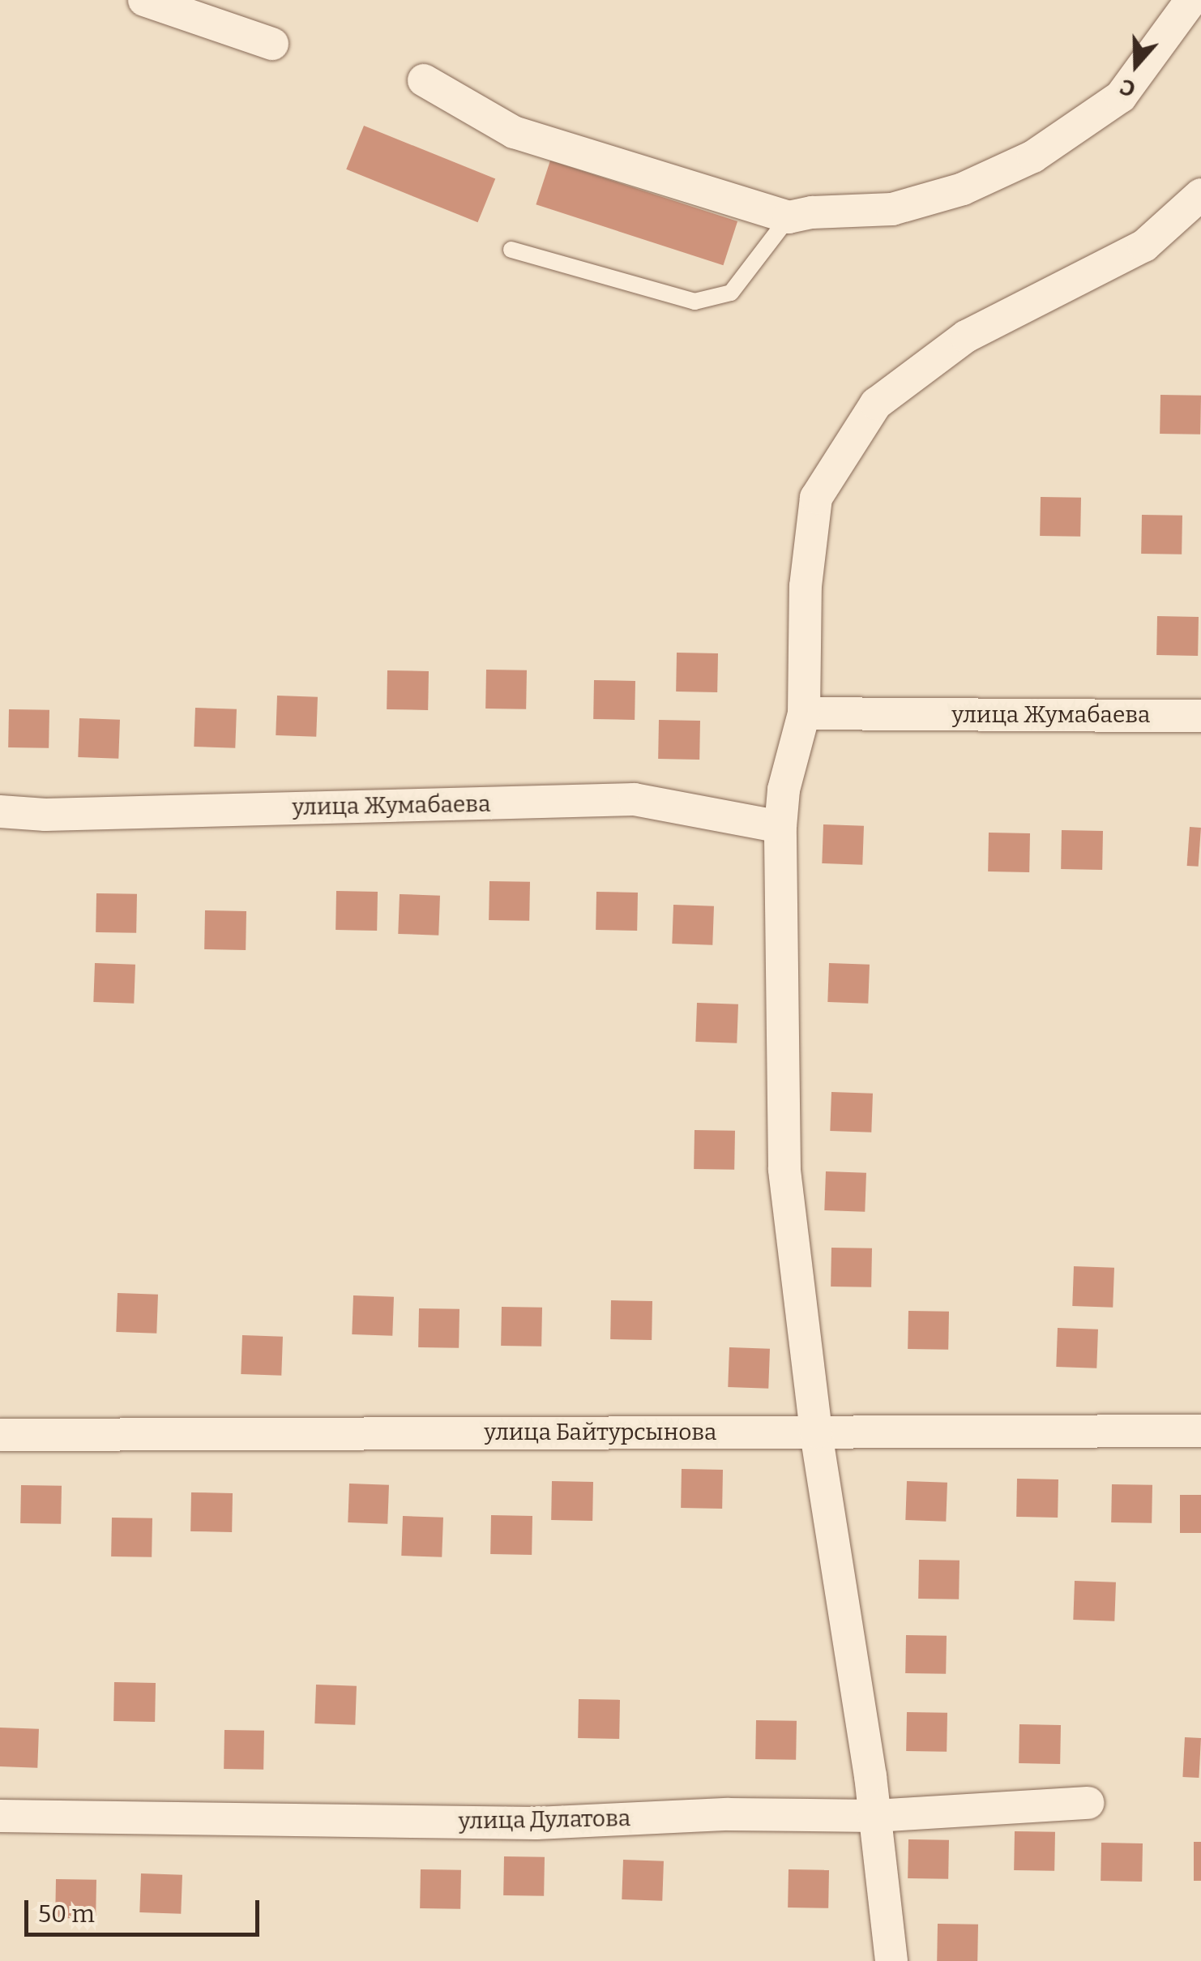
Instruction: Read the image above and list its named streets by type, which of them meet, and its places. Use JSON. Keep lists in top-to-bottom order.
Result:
{
  "streets": {
    "street": ["улица Жумабаева", "улица Байтурсынова", "улица Дулатова"]
  },
  "scale_bar": "50 m",
  "north": "bottom"
}
